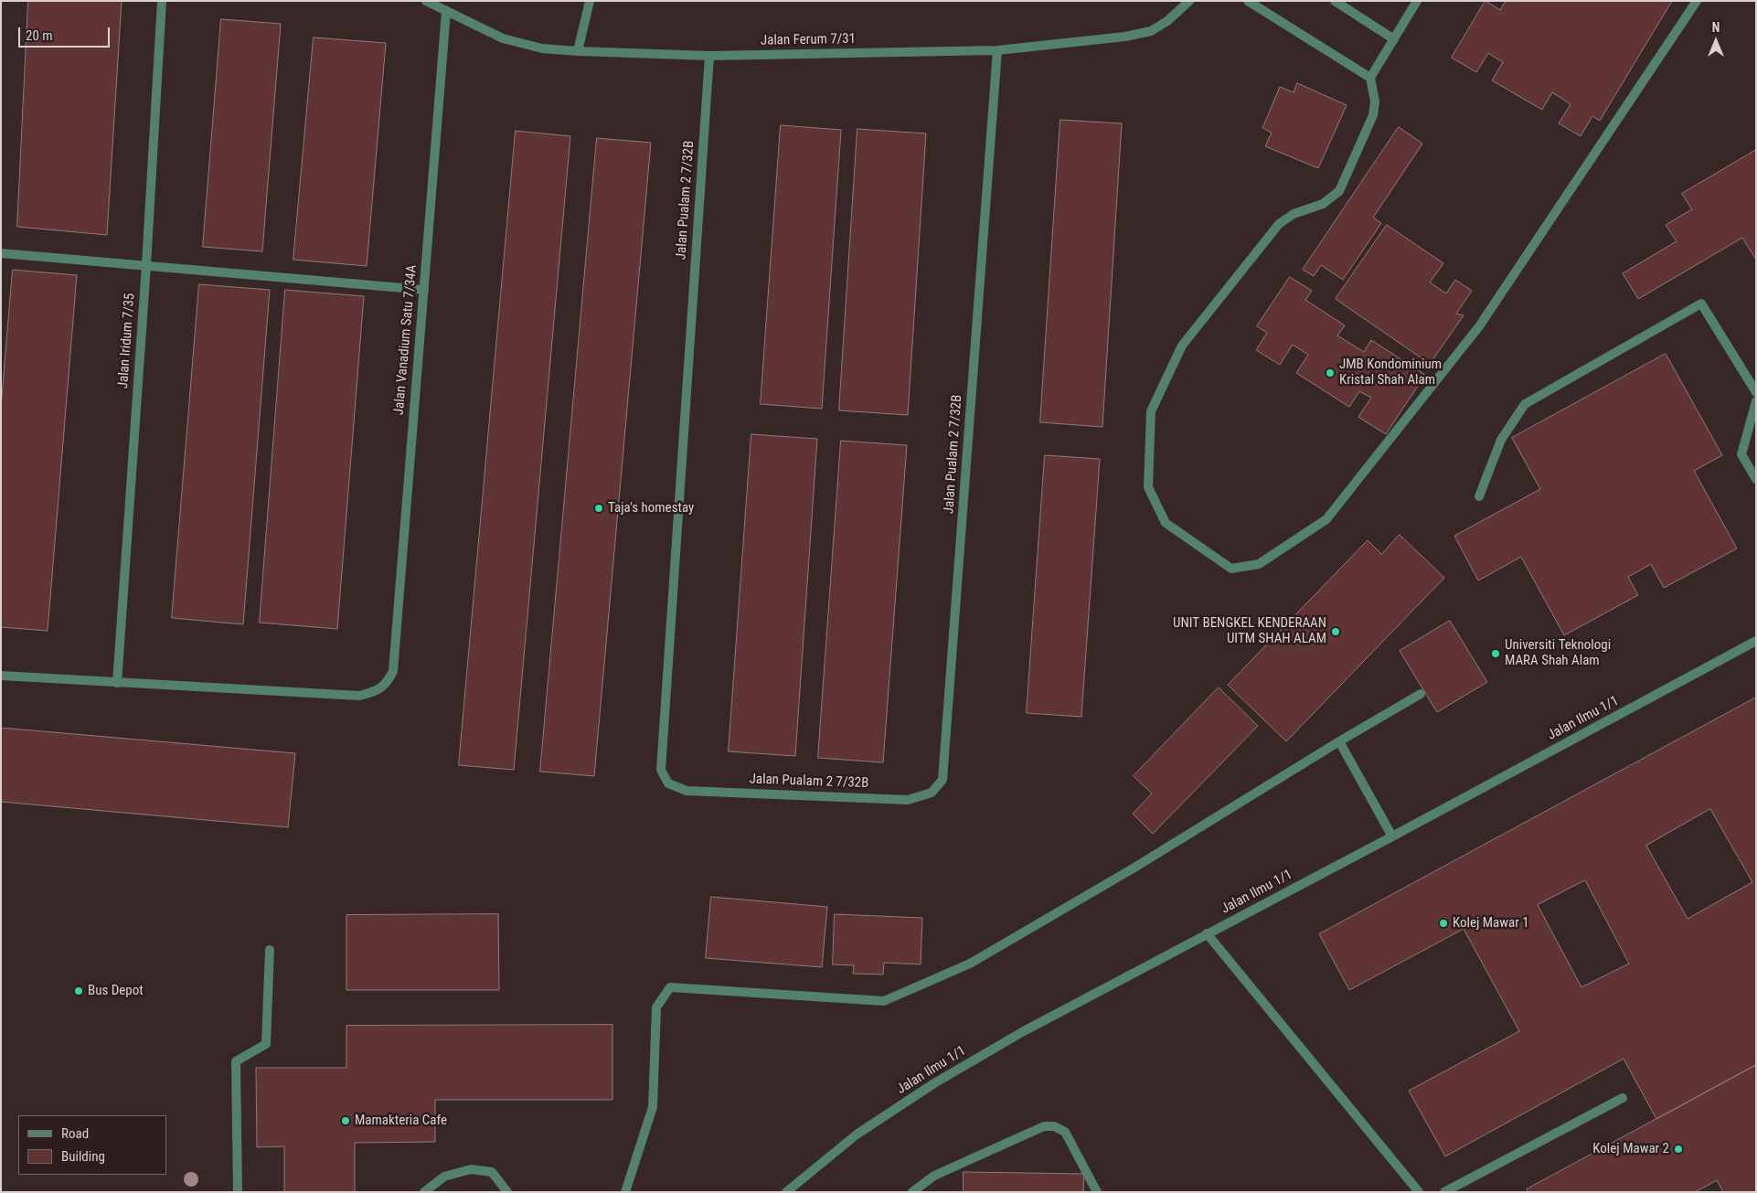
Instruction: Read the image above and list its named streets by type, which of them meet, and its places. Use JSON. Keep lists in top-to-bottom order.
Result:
{
  "streets": {
    "street": [
      "Jalan Ferum 7/31",
      "Jalan Pualam 2 7/32B",
      "Jalan Vanadium Satu 7/34A",
      "Jalan Iridum 7/35",
      "Jalan Ilmu 1/1"
    ]
  },
  "crossings": [
    ["Jalan Ferum 7/31", "Jalan Pualam 2 7/32B"],
    ["Jalan Ferum 7/31", "Jalan Vanadium Satu 7/34A"],
    ["Jalan Vanadium Satu 7/34A", "Jalan Iridum 7/35"]
  ],
  "places": [
    "JMB Kondominium Kristal Shah Alam",
    "Taja's homestay",
    "UNIT BENGKEL KENDERAAN UITM SHAH ALAM",
    "Universiti Teknologi MARA Shah Alam",
    "Kolej Mawar 1",
    "Bus Depot",
    "Mamakteria Cafe",
    "Kolej Mawar 2"
  ],
  "legend": ["Road", "Building"],
  "scale_bar": "20 m",
  "north": "top"
}
